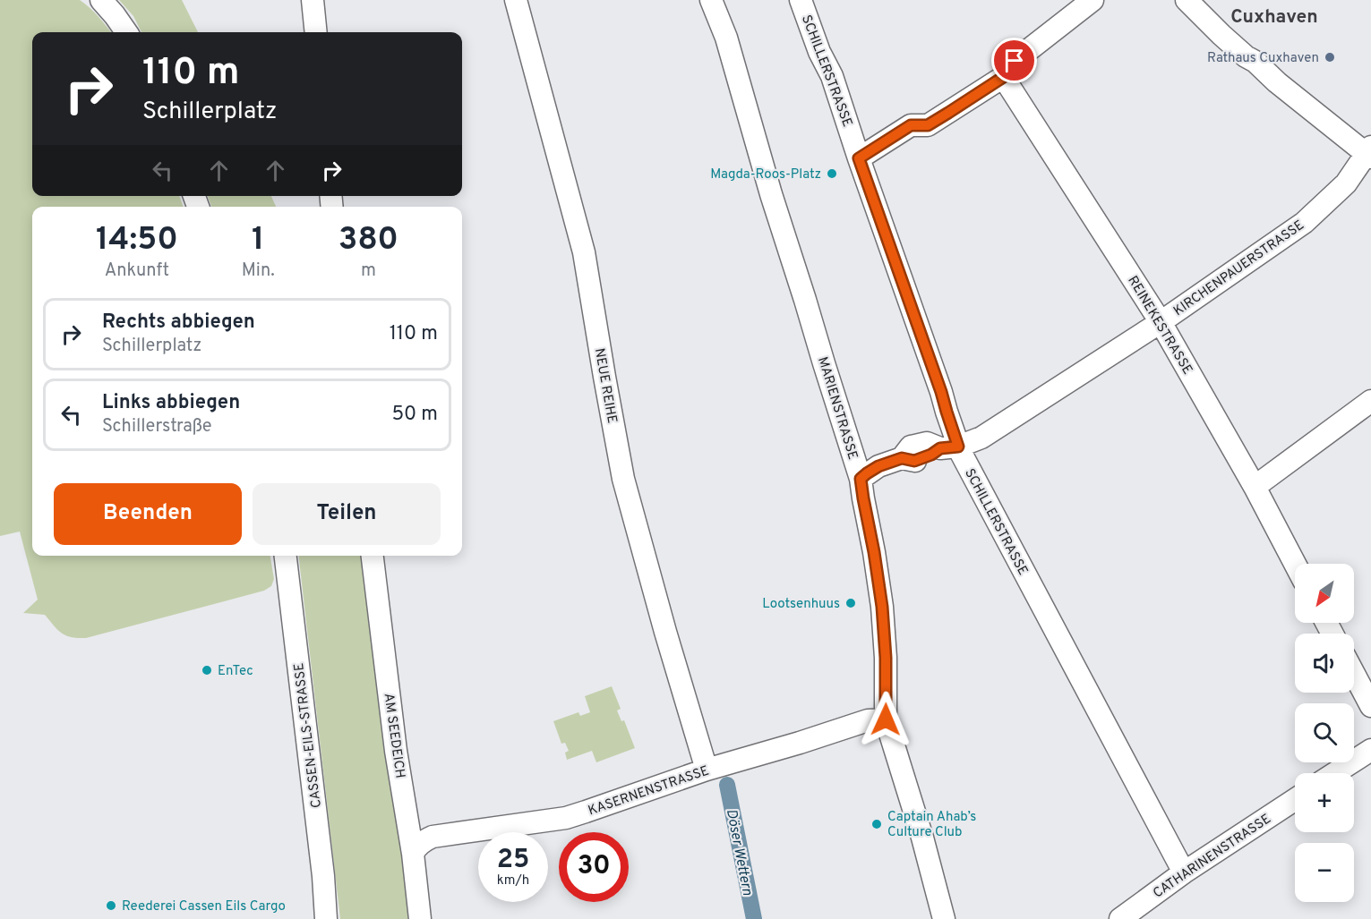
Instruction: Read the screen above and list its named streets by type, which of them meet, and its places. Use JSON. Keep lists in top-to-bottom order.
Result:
{
  "streets": {
    "street": [
      "SCHILLERSTRASSE",
      "KIRCHENPAUERSTRASSE",
      "REINEKESTRASSE",
      "NEUE REIHE",
      "MARIENSTRASSE",
      "CASSEN-EILS-STRASSE",
      "AM SEEDEICH",
      "KASERNENSTRASSE",
      "CATHARINENSTRASSE"
    ]
  },
  "crossings": [
    ["SCHILLERSTRASSE", "KIRCHENPAUERSTRASSE"],
    ["SCHILLERSTRASSE", "CATHARINENSTRASSE"],
    ["KIRCHENPAUERSTRASSE", "REINEKESTRASSE"],
    ["NEUE REIHE", "KASERNENSTRASSE"],
    ["MARIENSTRASSE", "KASERNENSTRASSE"],
    ["AM SEEDEICH", "KASERNENSTRASSE"]
  ],
  "districts": ["Cuxhaven"],
  "water": ["Döser Wettern"],
  "places": [
    "Rathaus Cuxhaven",
    "Magda-Roos-Platz",
    "Lootsenhuus",
    "EnTec",
    "Captain Ahab’s Culture Club",
    "Reederei Cassen Eils Cargo"
  ],
  "north": "bottom left",
  "page": {
    "turn": ["110 m", "Schillerplatz"],
    "eta": [
      "14:50",
      "Ankunft",
      "1",
      "Min.",
      "380",
      "m"
    ],
    "list": [
      {
        "name": "Rechts abbiegen",
        "note": "Schillerplatz",
        "value": "110 m"
      },
      {
        "name": "Links abbiegen",
        "note": "Schillerstraße",
        "value": "50 m"
      }
    ],
    "buttons": ["Beenden", "Teilen"],
    "map_buttons": ["+", "−"],
    "speed": "25 km/h",
    "limit": "30"
  }
}
